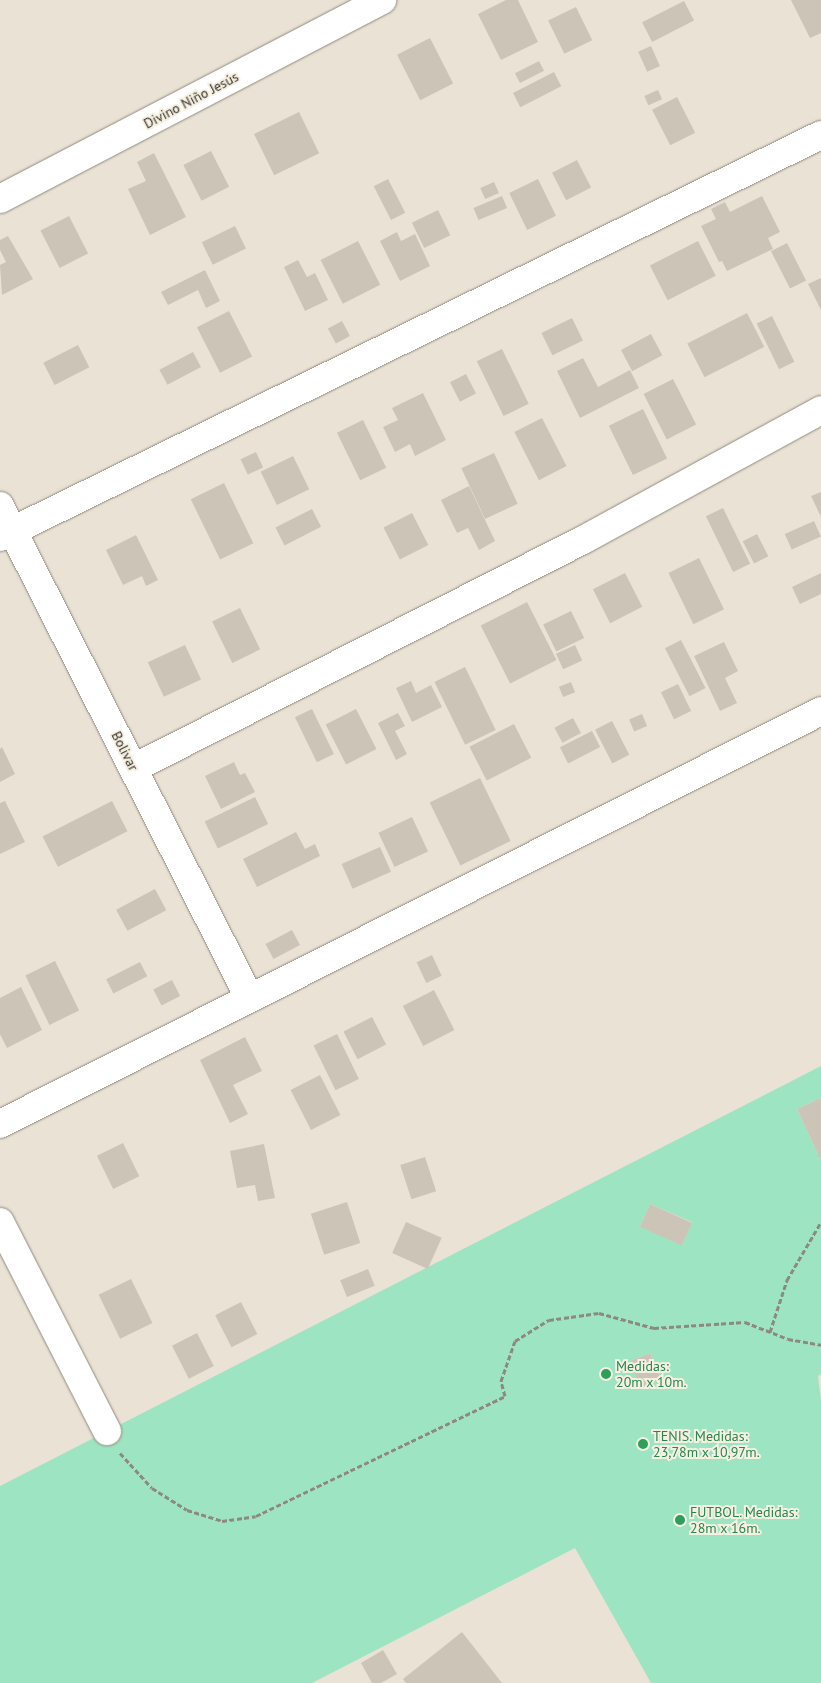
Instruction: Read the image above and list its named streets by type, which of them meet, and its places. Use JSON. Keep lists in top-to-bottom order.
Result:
{
  "streets": {
    "street": ["Divino Niño Jesús", "Bolivar"]
  },
  "places": ["Medidas: 20m x 10m.", "TENIS. Medidas: 23,78m x 10,97m.", "FUTBOL. Medidas: 28m x 16m."]
}
